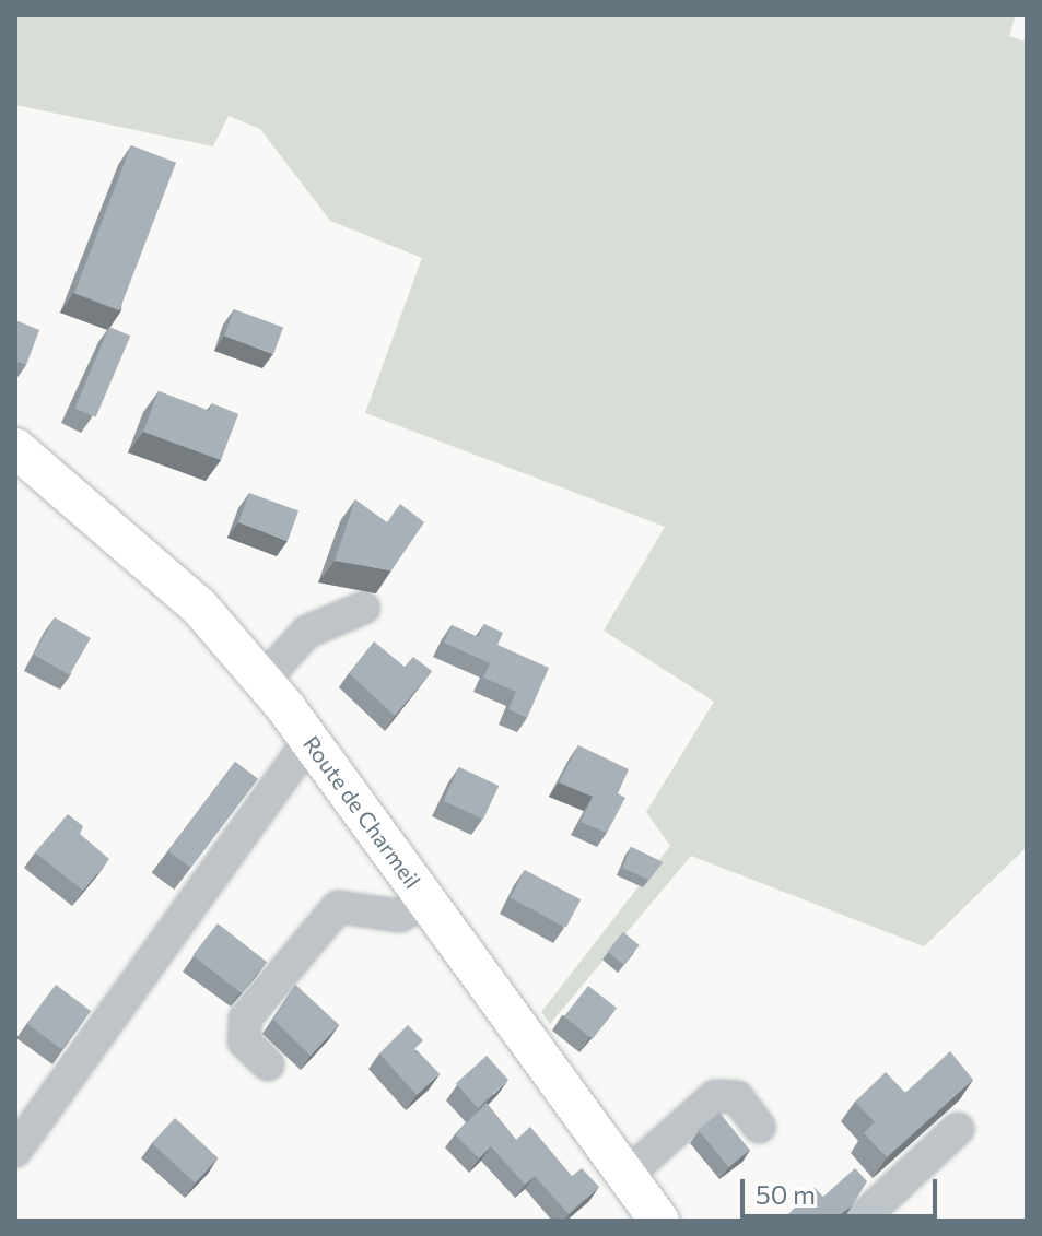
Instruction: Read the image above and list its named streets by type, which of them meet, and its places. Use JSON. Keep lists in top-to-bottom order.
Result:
{
  "streets": {
    "main road": ["Route de Charmeil"]
  },
  "scale_bar": "50 m"
}
